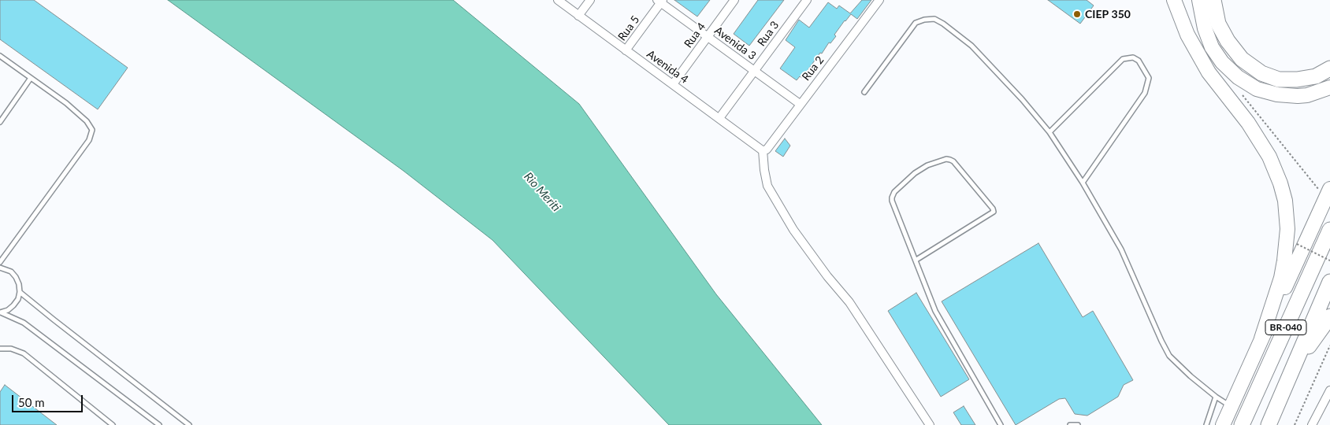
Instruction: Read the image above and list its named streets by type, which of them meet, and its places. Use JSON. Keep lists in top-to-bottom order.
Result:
{
  "streets": {
    "highway": ["BR-040"],
    "street": [
      "Rua 5",
      "Rua 3",
      "Rua 4",
      "Avenida 3",
      "Avenida 4",
      "Rua 2"
    ]
  },
  "crossings": [
    ["Rua 5", "Avenida 3"],
    ["Rua 5", "Avenida 4"],
    ["Rua 3", "Avenida 3"],
    ["Rua 3", "Avenida 4"],
    ["Rua 4", "Avenida 3"],
    ["Rua 4", "Avenida 4"],
    ["Avenida 3", "Rua 2"],
    ["Avenida 4", "Rua 2"]
  ],
  "water": ["Rio Meriti"],
  "places": ["CIEP 350"],
  "scale_bar": "50 m"
}
